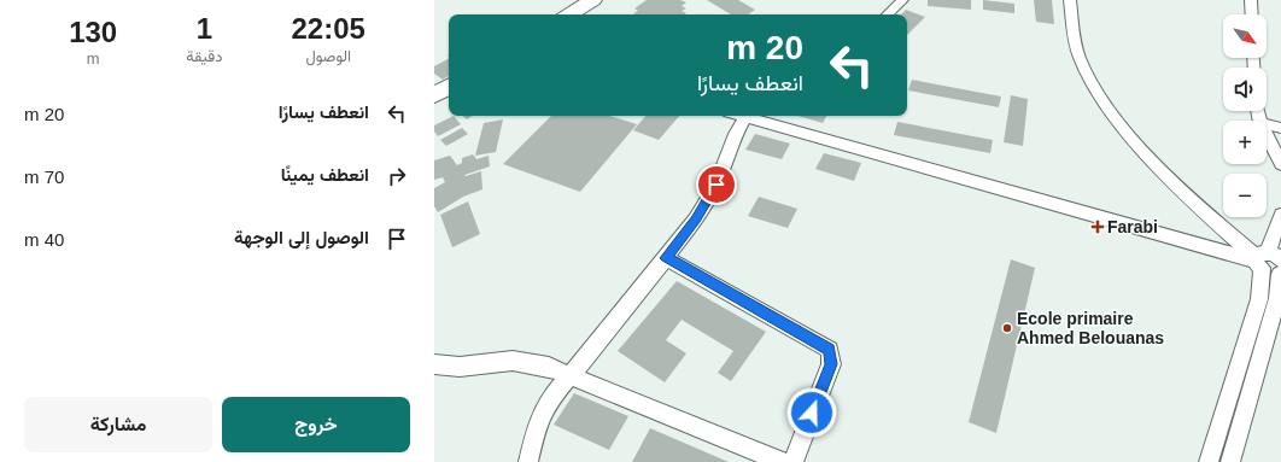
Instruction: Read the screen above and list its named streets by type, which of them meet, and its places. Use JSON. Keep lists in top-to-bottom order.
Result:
{
  "places": {
    "health": ["Farabi"],
    "other": ["Ecole primaire Ahmed Belouanas"]
  },
  "north": "bottom right",
  "page": {
    "eta": [
      "22:05",
      "الوصول",
      "1",
      "دقيقة",
      "130",
      "m"
    ],
    "map_buttons": ["+", "−"],
    "turn": ["20 m", "انعطف يسارًا"],
    "list": [
      {
        "name": "انعطف يسارًا",
        "value": "20 m"
      },
      {
        "name": "انعطف يمينًا",
        "value": "70 m"
      },
      {
        "name": "الوصول إلى الوجهة",
        "value": "40 m"
      }
    ],
    "buttons": ["خروج", "مشاركة"]
  }
}
